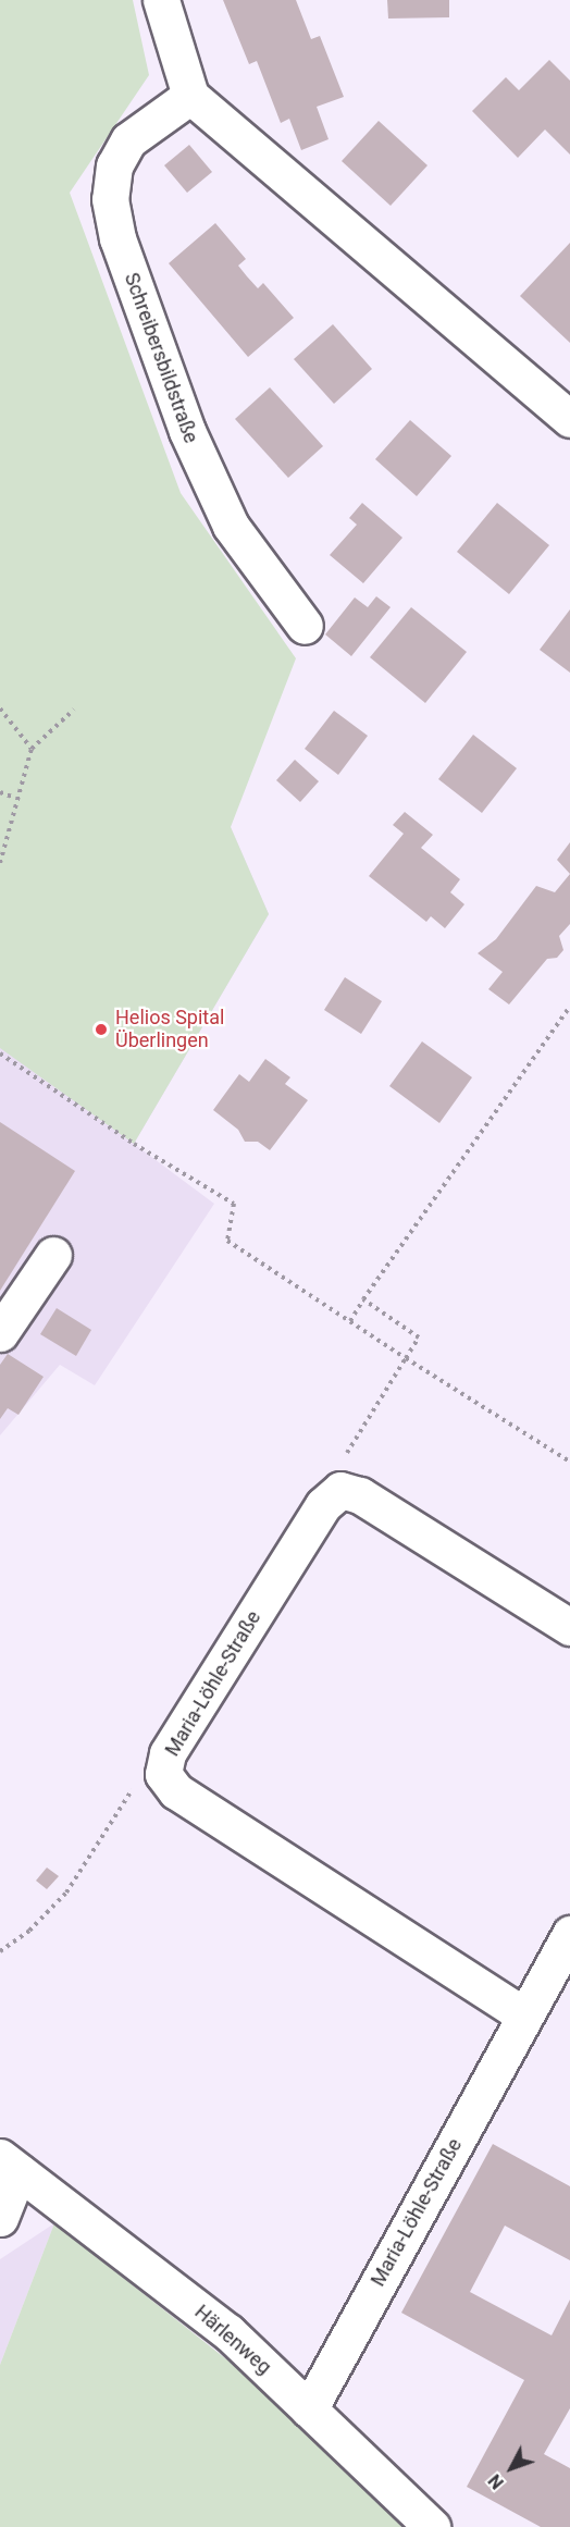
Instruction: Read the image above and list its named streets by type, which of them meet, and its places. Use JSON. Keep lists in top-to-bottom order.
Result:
{
  "streets": {
    "street": ["Schreibersbildstraße", "Maria-Löhle-Straße", "Härlenweg"]
  },
  "crossings": [
    ["Maria-Löhle-Straße", "Härlenweg"]
  ],
  "places": ["Helios Spital Überlingen"],
  "north": "bottom left"
}
